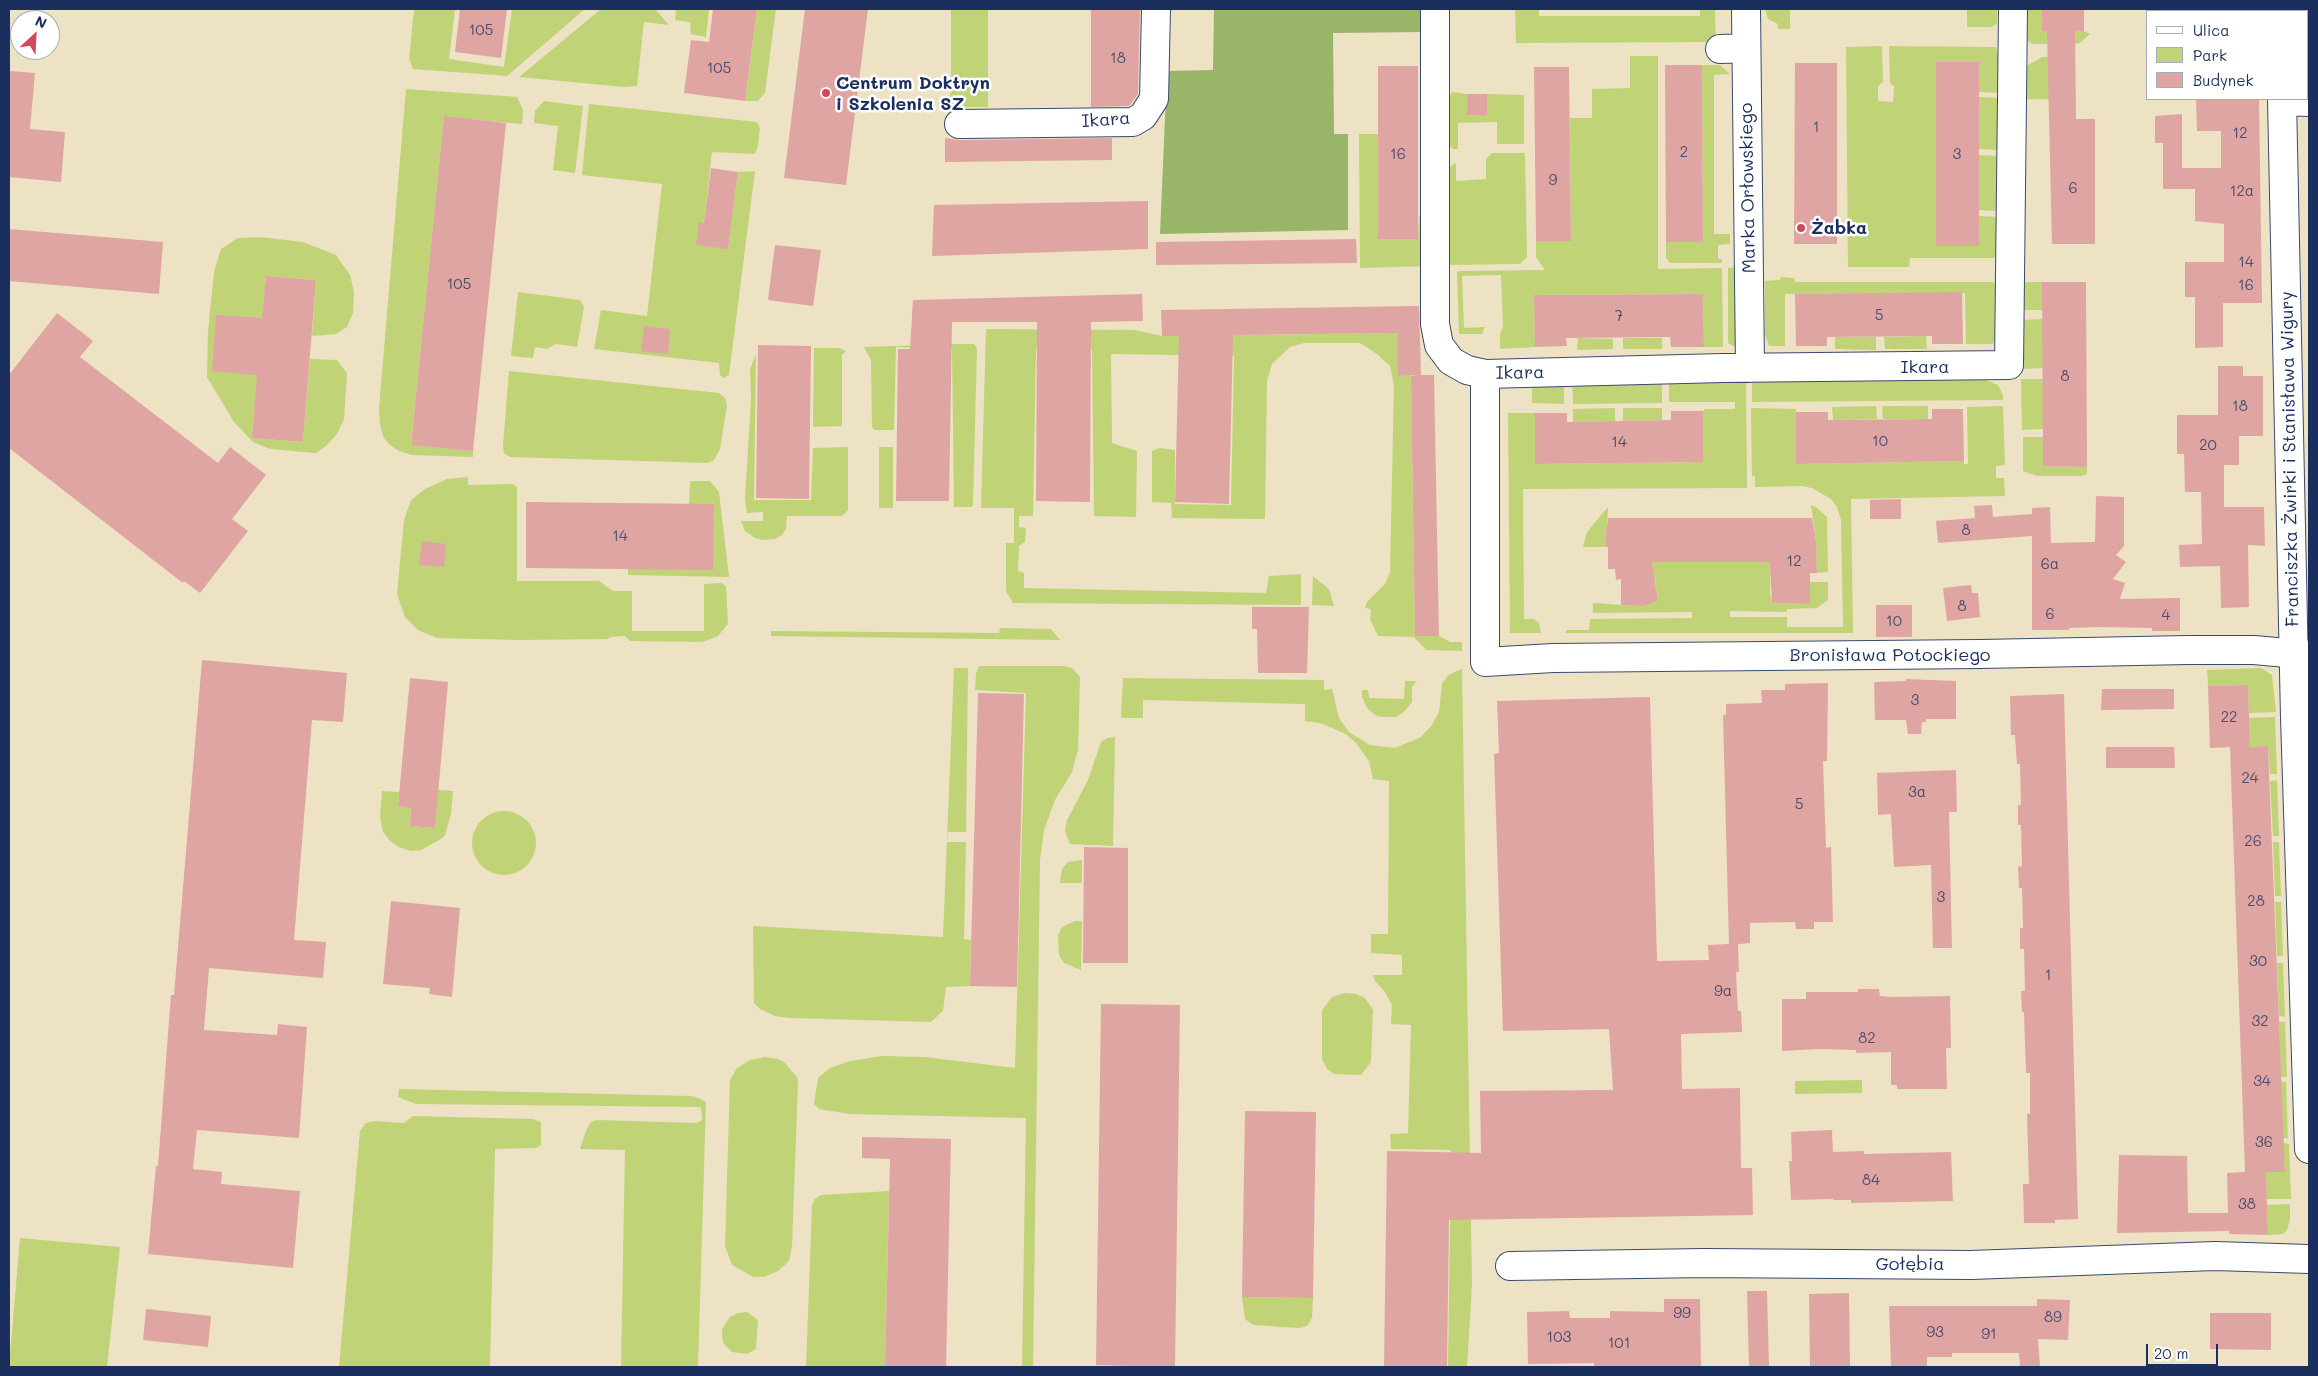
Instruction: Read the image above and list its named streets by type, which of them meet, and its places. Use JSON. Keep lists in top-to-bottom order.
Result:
{
  "streets": {
    "street": [
      "Ikara",
      "Marka Orłowskiego",
      "Franciszka Żwirki i Stanisława Wigury",
      "Bronisława Potockiego",
      "Gołębia"
    ]
  },
  "crossings": [
    ["Ikara", "Marka Orłowskiego"],
    ["Ikara", "Bronisława Potockiego"],
    ["Franciszka Żwirki i Stanisława Wigury", "Bronisława Potockiego"]
  ],
  "places": ["Centrum Doktryn i Szkolenia SZ", "Żabka"],
  "house_numbers": [
    "105",
    "18",
    "105",
    "1",
    "12",
    "2",
    "16",
    "3",
    "9",
    "6",
    "12a",
    "14",
    "105",
    "16",
    "5",
    "7",
    "8",
    "18",
    "10",
    "14",
    "20",
    "8",
    "14",
    "12",
    "6a",
    "8",
    "6",
    "4",
    "10",
    "3",
    "22",
    "24",
    "3a",
    "5",
    "26",
    "3",
    "28",
    "30",
    "1",
    "9a",
    "32",
    "82",
    "34",
    "36",
    "84",
    "38",
    "99",
    "89",
    "93",
    "91",
    "103",
    "101"
  ],
  "legend": ["Ulica", "Park", "Budynek"],
  "scale_bar": "20 m",
  "north": "top right"
}
